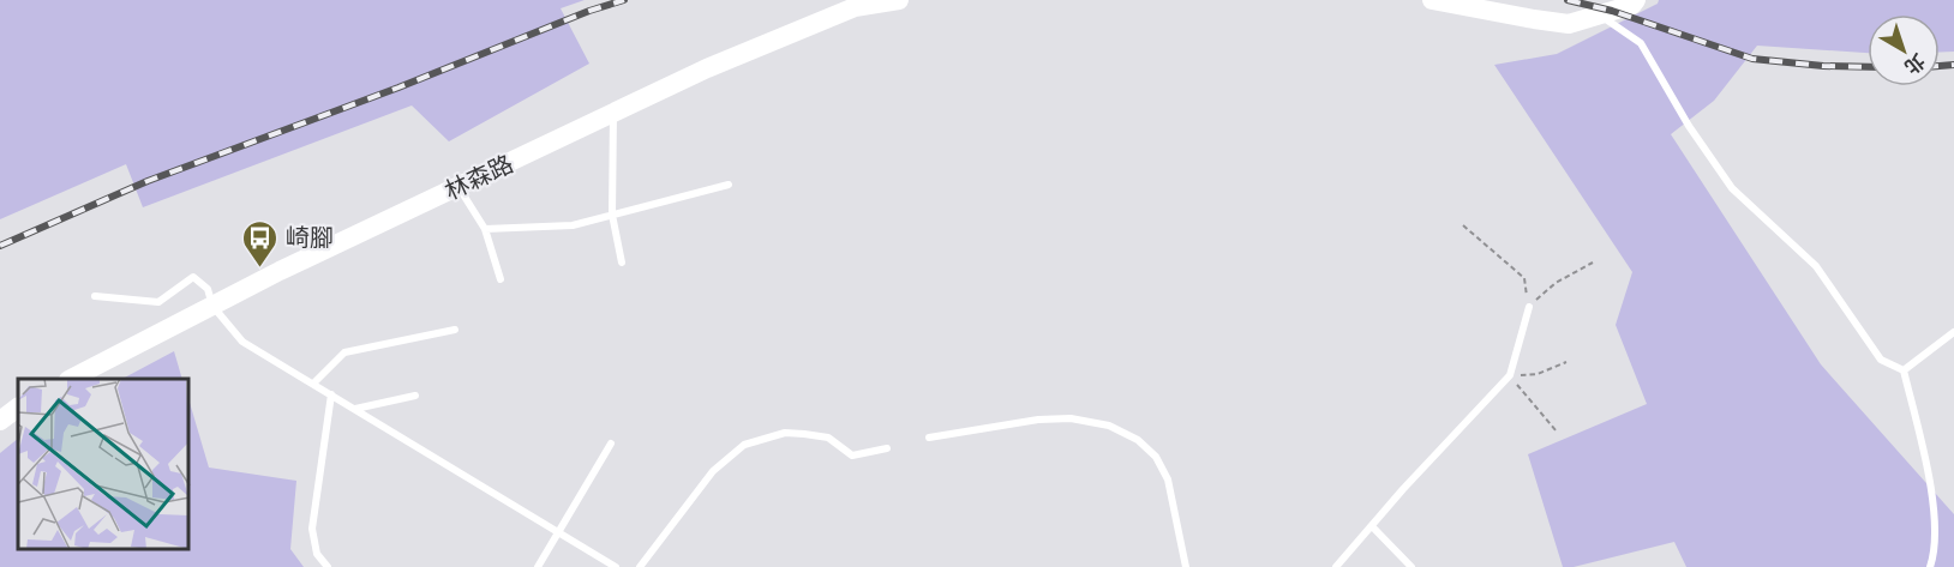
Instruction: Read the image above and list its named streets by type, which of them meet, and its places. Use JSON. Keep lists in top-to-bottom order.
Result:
{
  "streets": {
    "main road": ["林森路"]
  },
  "places": {
    "bus stop": ["崎腳"]
  },
  "north": "bottom right"
}
